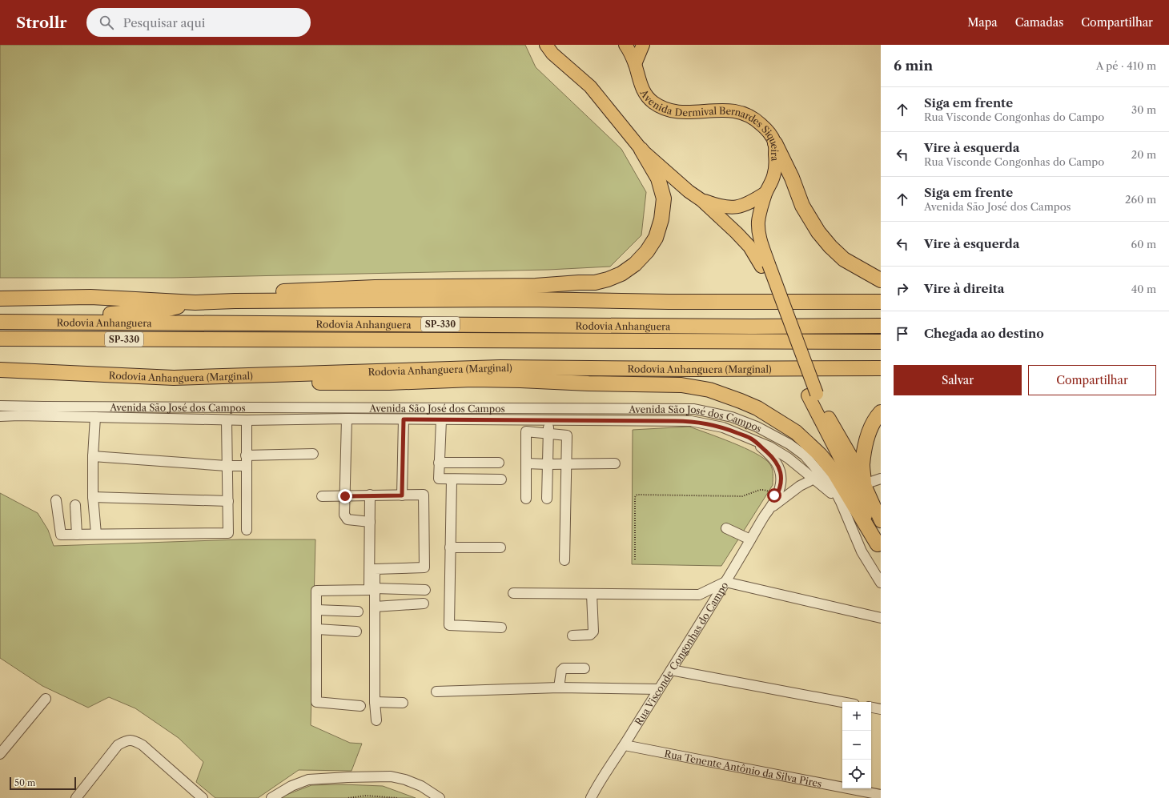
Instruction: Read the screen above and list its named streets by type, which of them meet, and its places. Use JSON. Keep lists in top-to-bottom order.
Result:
{
  "streets": {
    "highway": ["Rodovia Anhanguera", "SP-330", "Rodovia Anhanguera (Marginal)"],
    "main road": ["Avenida Dermival Bernardes Siqueira"],
    "street": ["Avenida São José dos Campos", "Rua Visconde Congonhas do Campo", "Rua Tenente Antônio da Silva Pires"]
  },
  "crossings": [
    ["Avenida São José dos Campos", "Rua Visconde Congonhas do Campo"],
    ["Rua Visconde Congonhas do Campo", "Rua Tenente Antônio da Silva Pires"]
  ],
  "scale_bar": "50 m",
  "page": {
    "header": "Strollr",
    "search": "Pesquisar aqui",
    "nav": ["Mapa", "Camadas", "Compartilhar"],
    "heading": ["6 min", "A pé · 410 m"],
    "list": [
      ["Siga em frente", "Rua Visconde Congonhas do Campo", "30 m"],
      ["Vire à esquerda", "Rua Visconde Congonhas do Campo", "20 m"],
      ["Siga em frente", "Avenida São José dos Campos", "260 m"],
      ["Vire à esquerda", "60 m"],
      ["Vire à direita", "40 m"],
      "Chegada ao destino"
    ],
    "buttons": ["Salvar", "Compartilhar"],
    "map_buttons": ["+", "−"],
    "scale": "50 m"
  }
}
